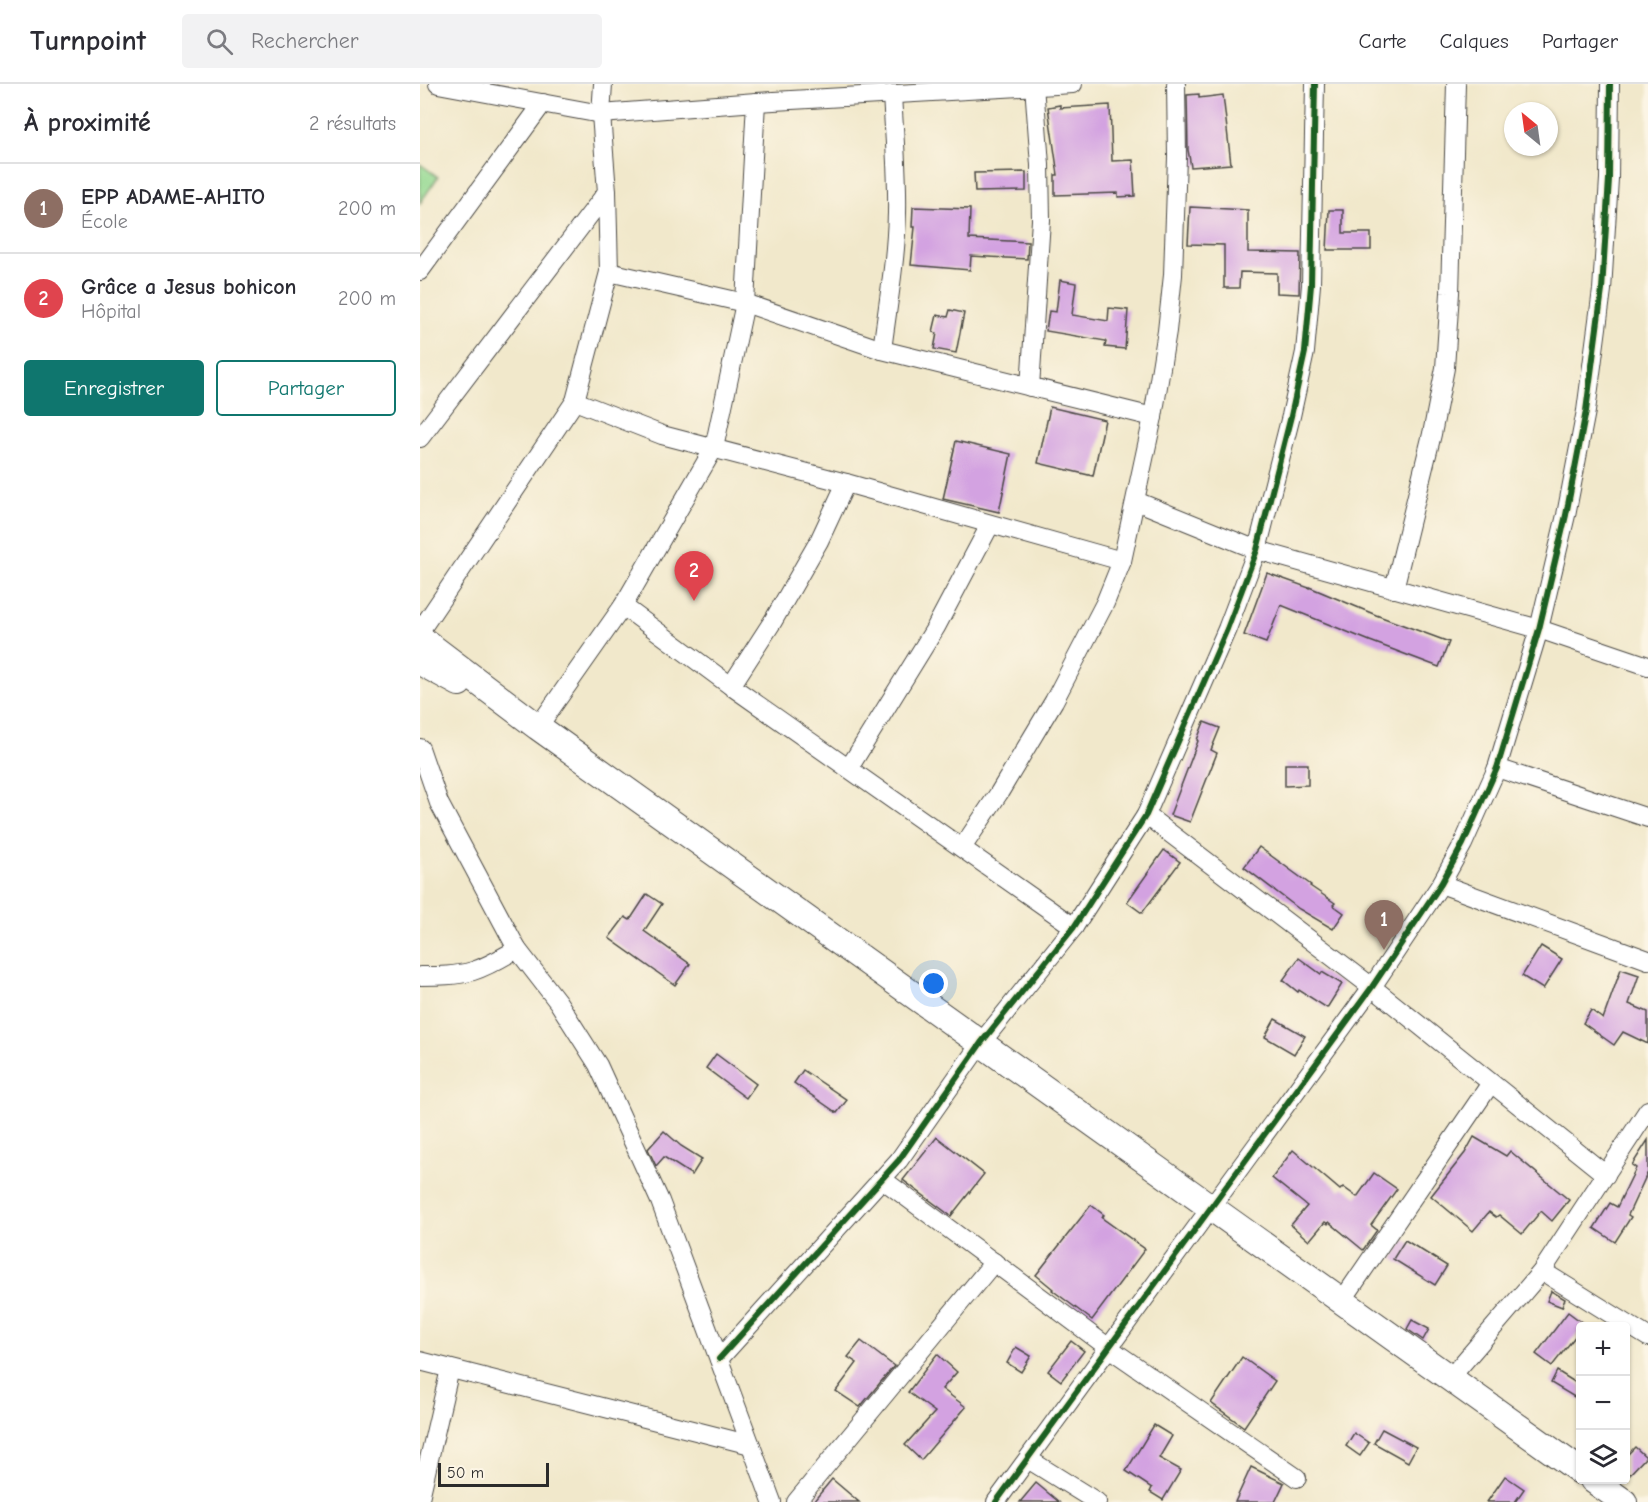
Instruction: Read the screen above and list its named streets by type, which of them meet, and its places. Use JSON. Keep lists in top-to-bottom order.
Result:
{
  "scale_bar": "50 m",
  "north": "top left",
  "page": {
    "header": "Turnpoint",
    "search": "Rechercher",
    "nav": ["Carte", "Calques", "Partager"],
    "heading": ["À proximité", "2 résultats"],
    "list": [
      {
        "mark": "1",
        "name": "EPP ADAME-AHITO",
        "note": "École",
        "value": "200 m"
      },
      {
        "mark": "2",
        "name": "Grâce a Jesus bohicon",
        "note": "Hôpital",
        "value": "200 m"
      }
    ],
    "buttons": ["Enregistrer", "Partager"],
    "pins": ["2", "1"],
    "map_buttons": ["+", "−"],
    "scale": "50 m"
  }
}
